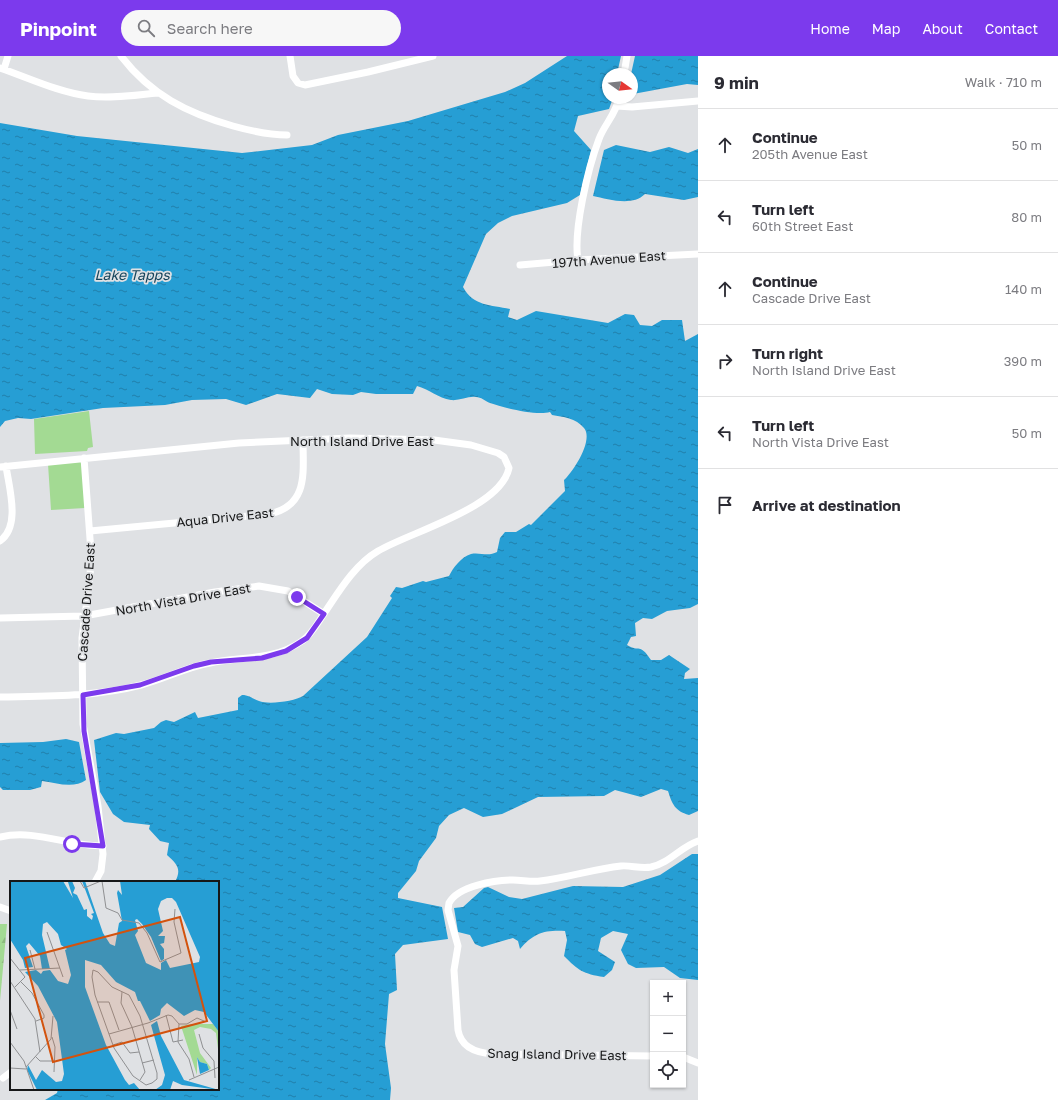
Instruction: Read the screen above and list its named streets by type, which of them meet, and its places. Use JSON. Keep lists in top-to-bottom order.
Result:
{
  "streets": {
    "street": [
      "197th Avenue East",
      "North Island Drive East",
      "Aqua Drive East",
      "North Vista Drive East",
      "Cascade Drive East",
      "Snag Island Drive East"
    ]
  },
  "crossings": [
    ["North Island Drive East", "Aqua Drive East"],
    ["North Island Drive East", "North Vista Drive East"],
    ["North Island Drive East", "Cascade Drive East"],
    ["Aqua Drive East", "Cascade Drive East"],
    ["North Vista Drive East", "Cascade Drive East"]
  ],
  "water": ["Lake Tapps"],
  "north": "right",
  "page": {
    "header": "Pinpoint",
    "search": "Search here",
    "nav": [
      "Home",
      "Map",
      "About",
      "Contact"
    ],
    "heading": ["9 min", "Walk · 710 m"],
    "list": [
      ["Continue", "205th Avenue East", "50 m"],
      ["Turn left", "60th Street East", "80 m"],
      ["Continue", "Cascade Drive East", "140 m"],
      ["Turn right", "North Island Drive East", "390 m"],
      ["Turn left", "North Vista Drive East", "50 m"],
      "Arrive at destination"
    ],
    "map_buttons": ["+", "−"]
  }
}
